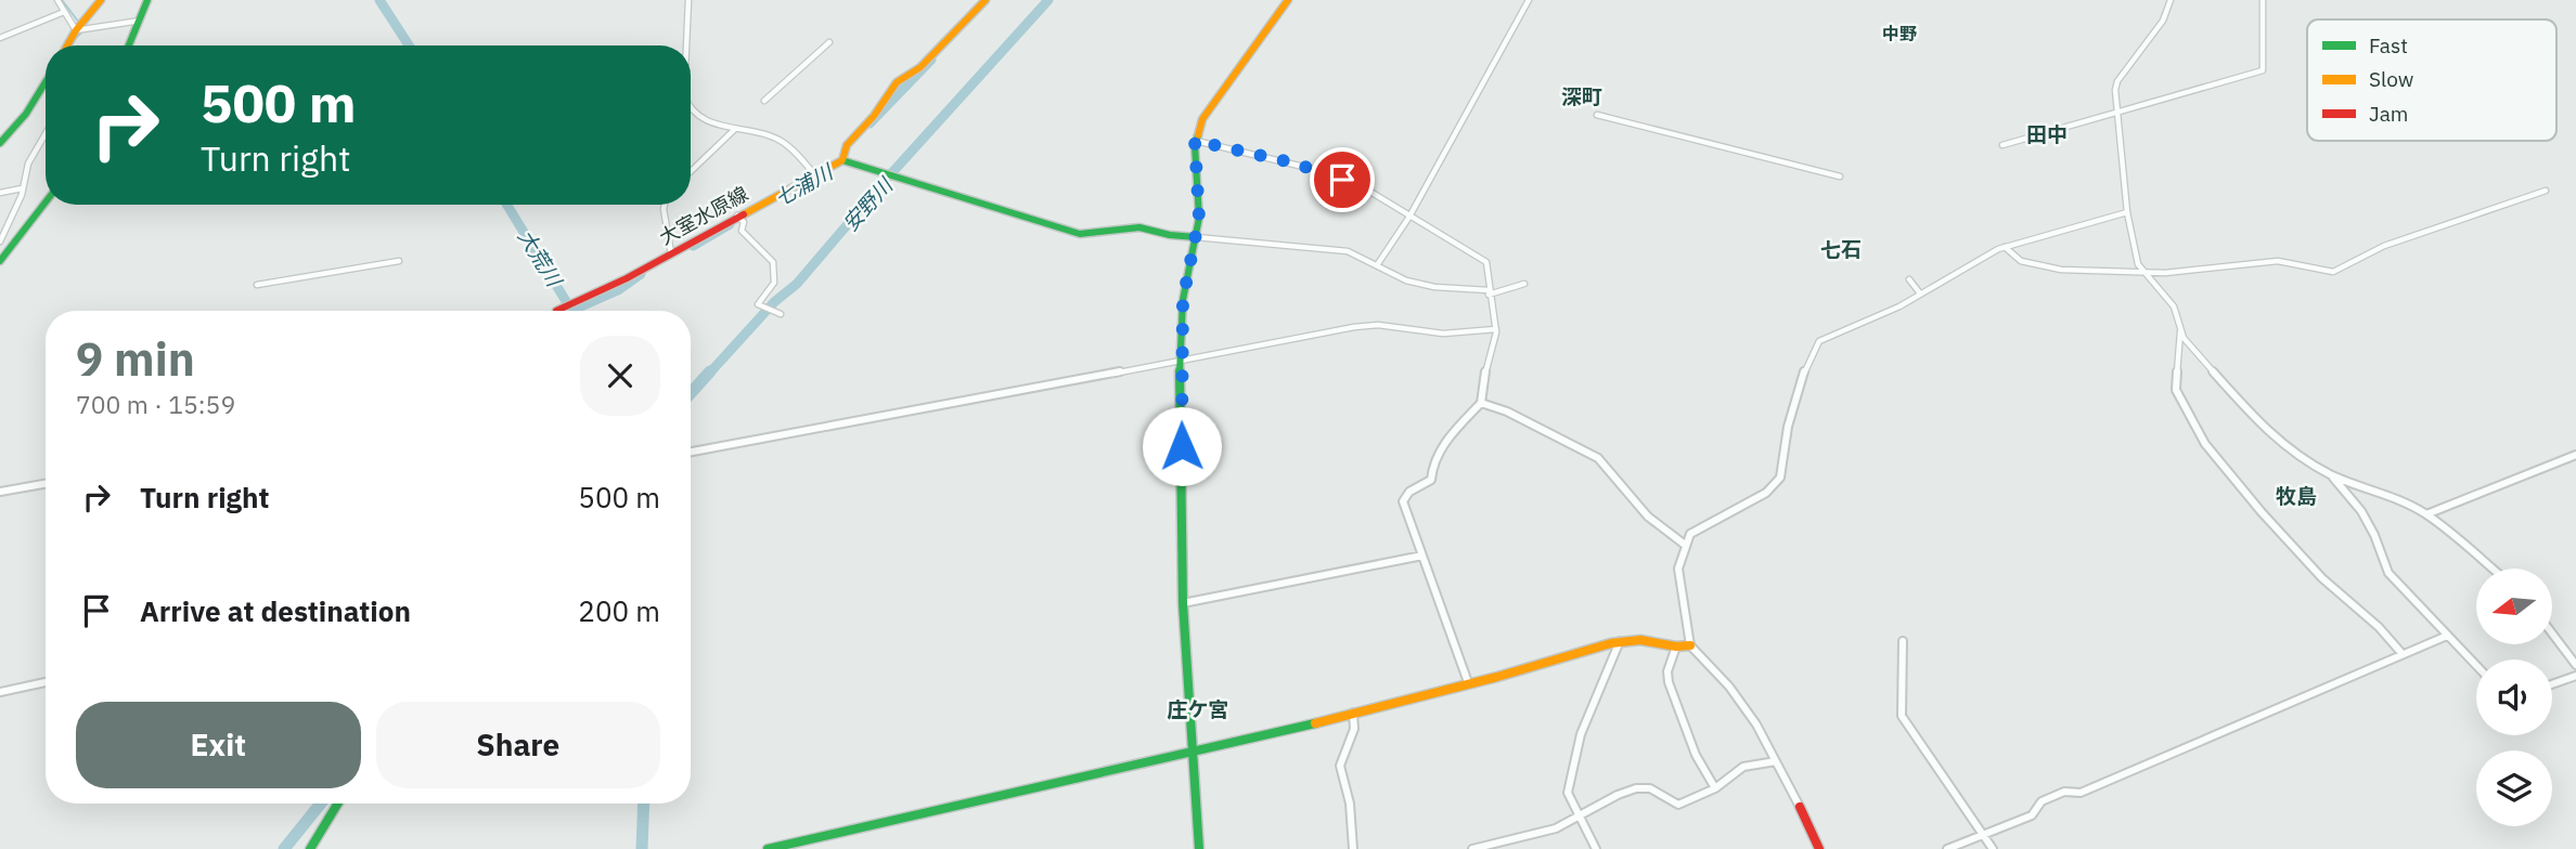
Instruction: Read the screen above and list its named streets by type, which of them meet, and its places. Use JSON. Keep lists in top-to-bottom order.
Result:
{
  "streets": {
    "street": ["大室水原線"]
  },
  "districts": [
    "中野",
    "深町",
    "田中",
    "七石",
    "牧島",
    "庄ケ宮"
  ],
  "water": ["七浦川", "安野川", "大荒川"],
  "legend": ["Fast", "Slow", "Jam"],
  "north": "left",
  "page": {
    "turn": ["500 m", "Turn right"],
    "heading": ["9 min", "700 m · 15:59"],
    "list": [
      {
        "name": "Turn right",
        "value": "500 m"
      },
      {
        "name": "Arrive at destination",
        "value": "200 m"
      }
    ],
    "buttons": ["Exit", "Share"]
  }
}
